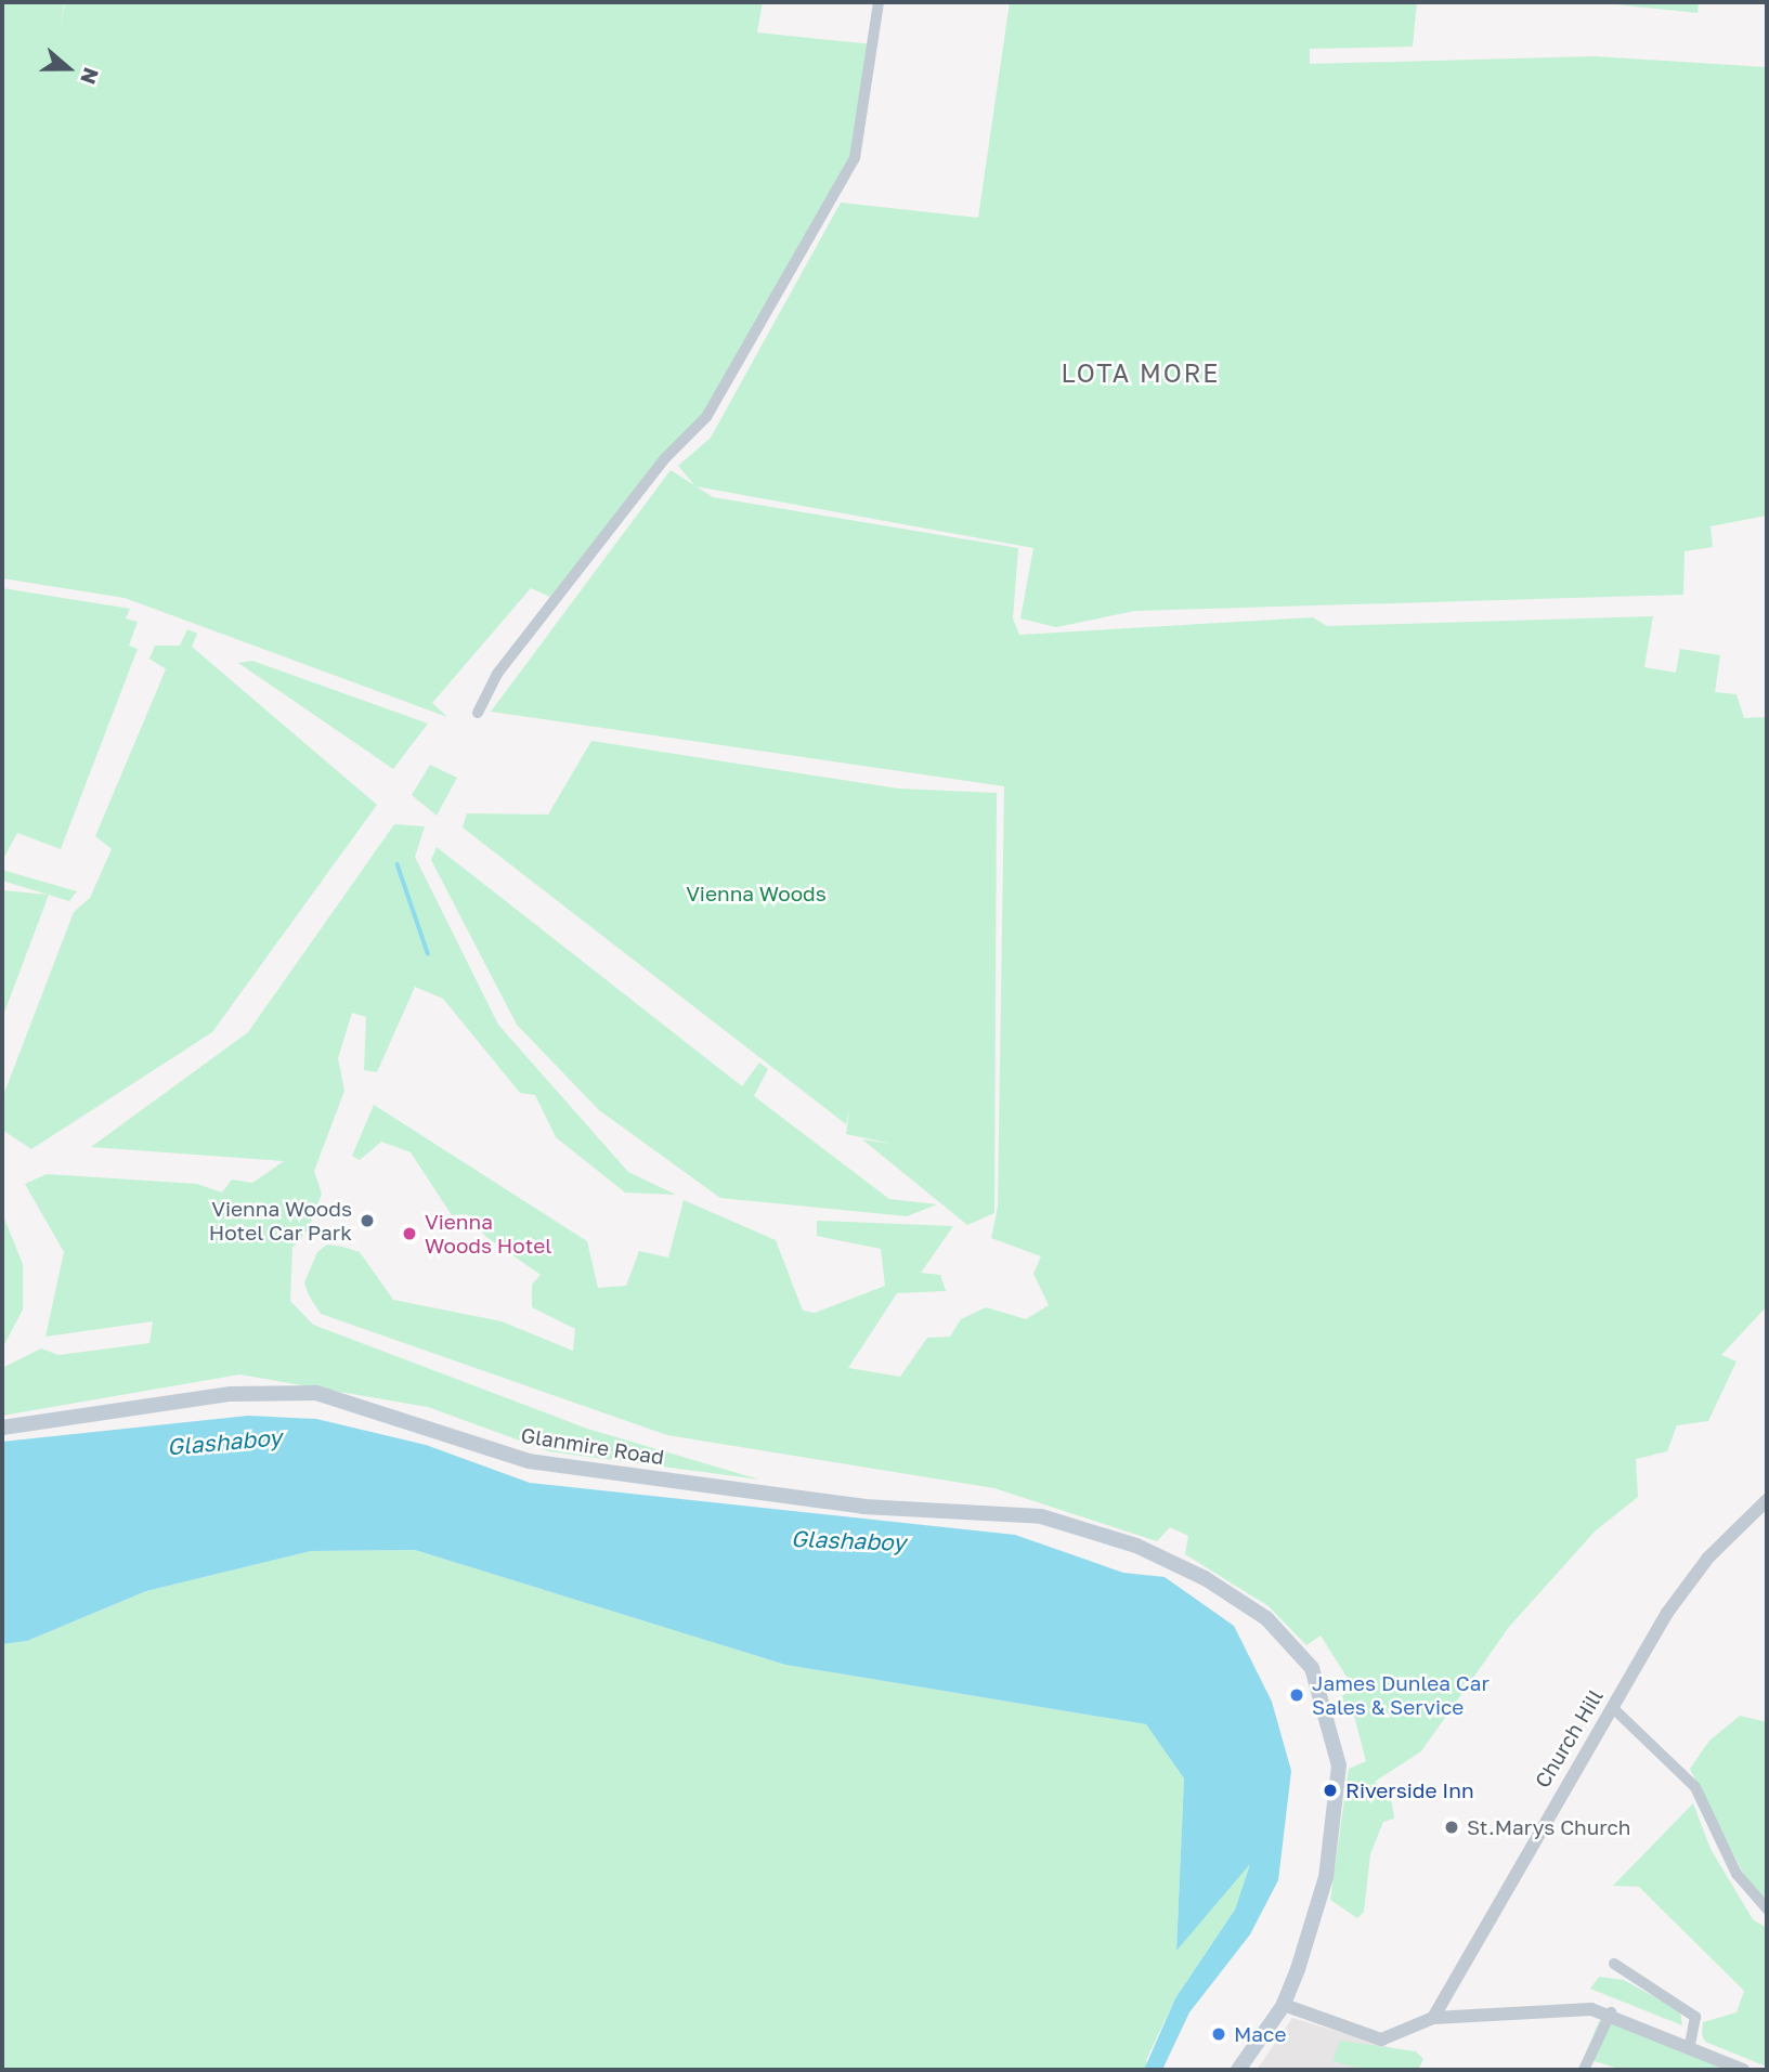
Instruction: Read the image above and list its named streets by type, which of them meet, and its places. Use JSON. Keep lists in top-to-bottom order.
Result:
{
  "streets": {
    "main road": ["Glanmire Road"],
    "street": ["Church Hill"]
  },
  "districts": ["LOTA MORE"],
  "water": ["Glashaboy"],
  "parks": ["Vienna Woods"],
  "places": [
    "Vienna Woods Hotel Car Park",
    "Vienna Woods Hotel",
    "James Dunlea Car Sales & Service",
    "Riverside Inn",
    "St.Marys Church",
    "Mace"
  ],
  "north": "right"
}
